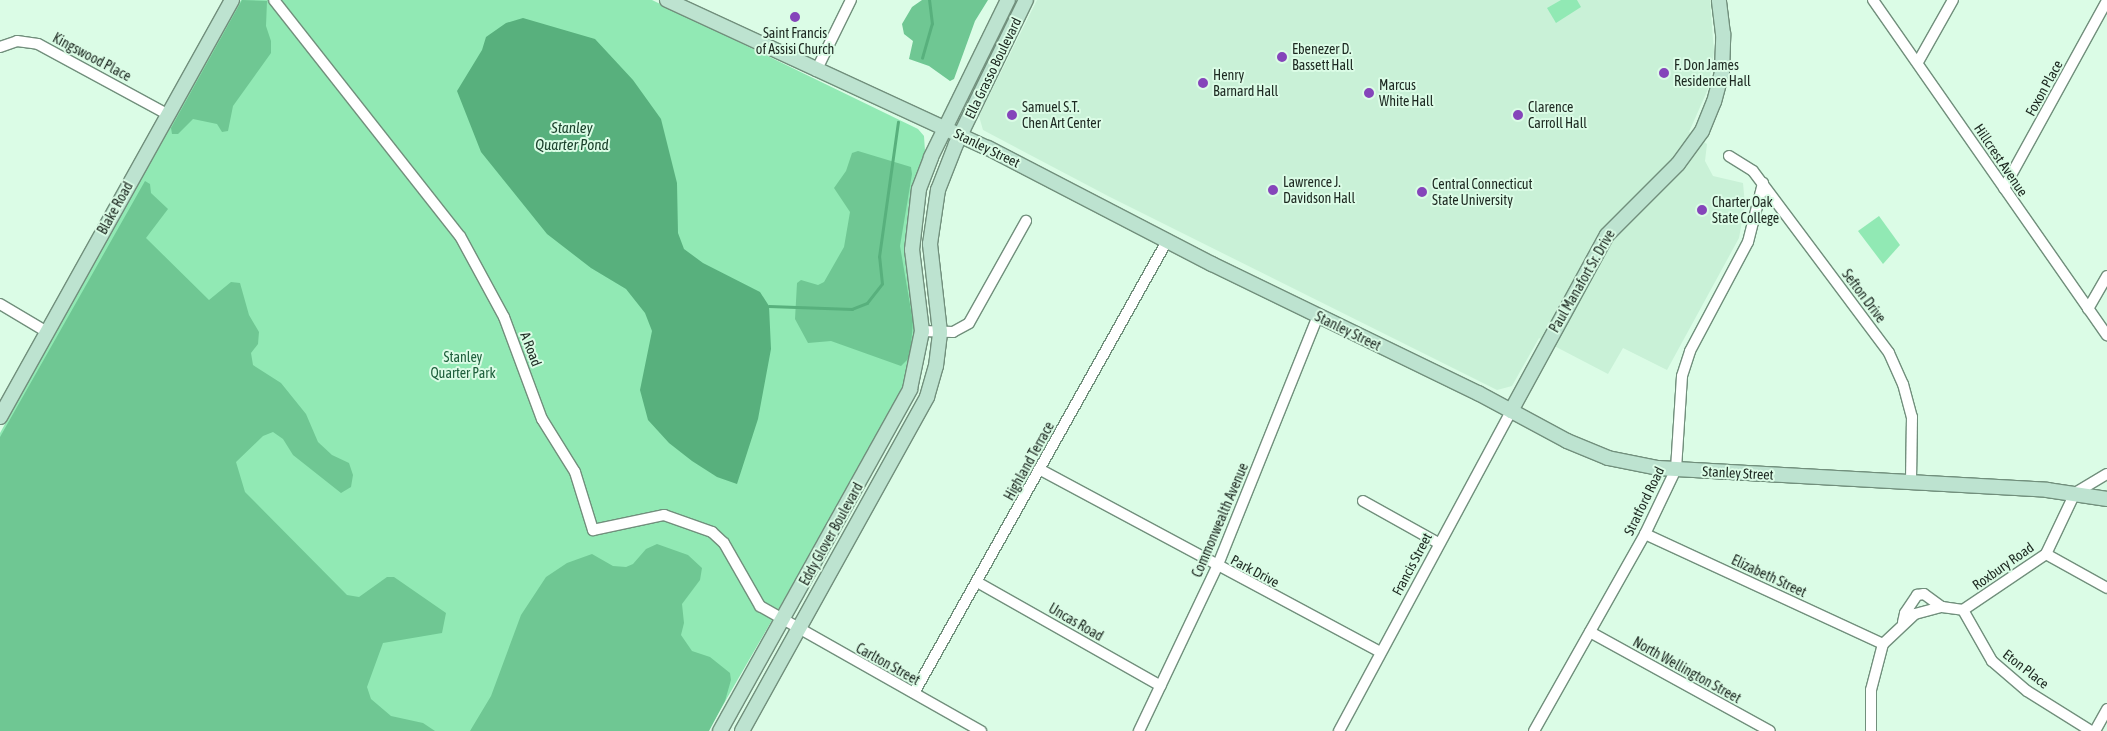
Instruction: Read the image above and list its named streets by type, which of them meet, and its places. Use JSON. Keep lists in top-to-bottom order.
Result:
{
  "streets": {
    "street": [
      "Kingswood Place",
      "Ella Grasso Boulevard",
      "Foxon Place",
      "Stanley Street",
      "Hillcrest Avenue",
      "Blake Road",
      "Paul Manafort Sr. Drive",
      "Sefton Drive",
      "A Road",
      "Highland Terrace",
      "Stratford Road",
      "Commonwealth Avenue",
      "Eddy Glover Boulevard",
      "Francis Street",
      "Roxbury Road",
      "Park Drive",
      "Elizabeth Street",
      "Uncas Road",
      "Carlton Street",
      "Eton Place",
      "North Wellington Street"
    ]
  },
  "crossings": [
    ["Kingswood Place", "Blake Road"],
    ["Ella Grasso Boulevard", "Stanley Street"],
    ["Ella Grasso Boulevard", "Eddy Glover Boulevard"],
    ["Foxon Place", "Hillcrest Avenue"],
    ["Stanley Street", "Paul Manafort Sr. Drive"],
    ["Stanley Street", "Sefton Drive"],
    ["Stanley Street", "Highland Terrace"],
    ["Stanley Street", "Stratford Road"],
    ["Stanley Street", "Commonwealth Avenue"],
    ["Stanley Street", "Eddy Glover Boulevard"],
    ["Stanley Street", "Francis Street"],
    ["Stanley Street", "Roxbury Road"],
    ["Paul Manafort Sr. Drive", "Francis Street"],
    ["Sefton Drive", "Stratford Road"],
    ["A Road", "Eddy Glover Boulevard"],
    ["A Road", "Carlton Street"],
    ["Highland Terrace", "Park Drive"],
    ["Highland Terrace", "Uncas Road"],
    ["Highland Terrace", "Carlton Street"],
    ["Stratford Road", "Elizabeth Street"],
    ["Stratford Road", "North Wellington Street"],
    ["Commonwealth Avenue", "Park Drive"],
    ["Commonwealth Avenue", "Uncas Road"],
    ["Eddy Glover Boulevard", "Carlton Street"],
    ["Francis Street", "Park Drive"],
    ["Roxbury Road", "Eton Place"]
  ],
  "water": ["Stanley Quarter Pond"],
  "parks": ["Stanley Quarter Park"],
  "places": [
    "Saint Francis of Assisi Church",
    "Ebenezer D. Bassett Hall",
    "F. Don James Residence Hall",
    "Henry Barnard Hall",
    "Marcus White Hall",
    "Samuel S.T. Chen Art Center",
    "Clarence Carroll Hall",
    "Lawrence J. Davidson Hall",
    "Central Connecticut State University",
    "Charter Oak State College"
  ]
}
